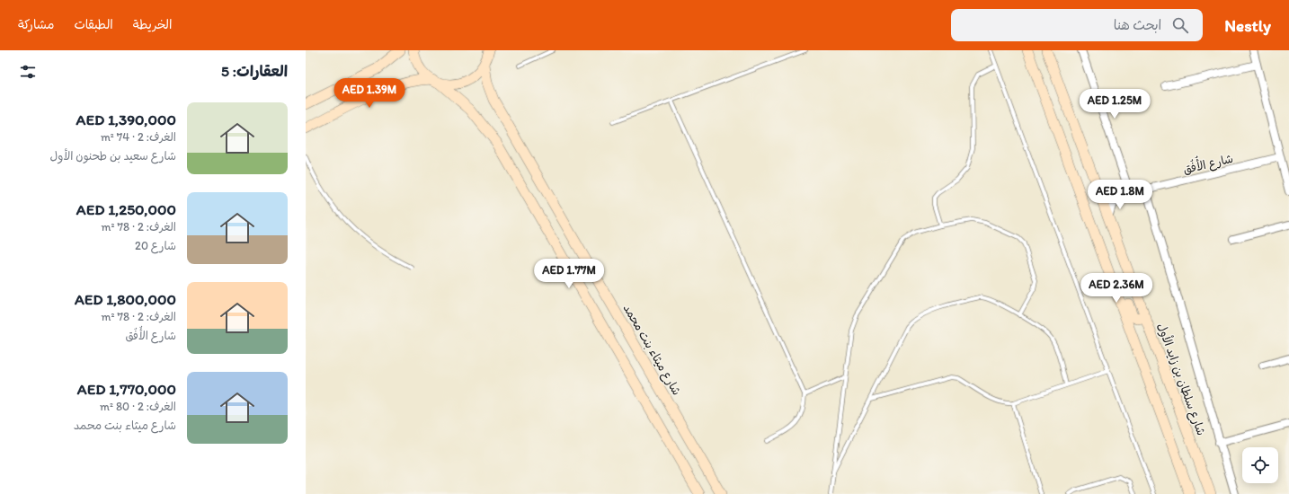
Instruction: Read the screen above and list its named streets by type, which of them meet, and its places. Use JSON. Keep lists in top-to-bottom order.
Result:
{
  "streets": {
    "main road": ["شارع ميثاء بنت محمد", "شارع سلطان بن زايد الأول"],
    "street": ["شارع الأُفُق"]
  },
  "page": {
    "header": "Nestly",
    "search": "ابحث هنا",
    "nav": ["الخريطة", "الطبقات", "مشاركة"],
    "heading": "العقارات: 5",
    "price": [
      "AED 1.39M",
      "AED 1.25M",
      "AED 1.8M",
      "AED 1.77M",
      "AED 2.36M"
    ],
    "list": [
      {
        "name": "AED 1,390,000",
        "note": "الغرف: 2 · 74 m² · شارع سعيد بن طحنون الأول"
      },
      {
        "name": "AED 1,250,000",
        "note": "الغرف: 2 · 78 m² · شارع 20"
      },
      {
        "name": "AED 1,800,000",
        "note": "الغرف: 2 · 78 m² · شارع الأُفُق"
      },
      {
        "name": "AED 1,770,000",
        "note": "الغرف: 2 · 80 m² · شارع ميثاء بنت محمد"
      }
    ]
  }
}
